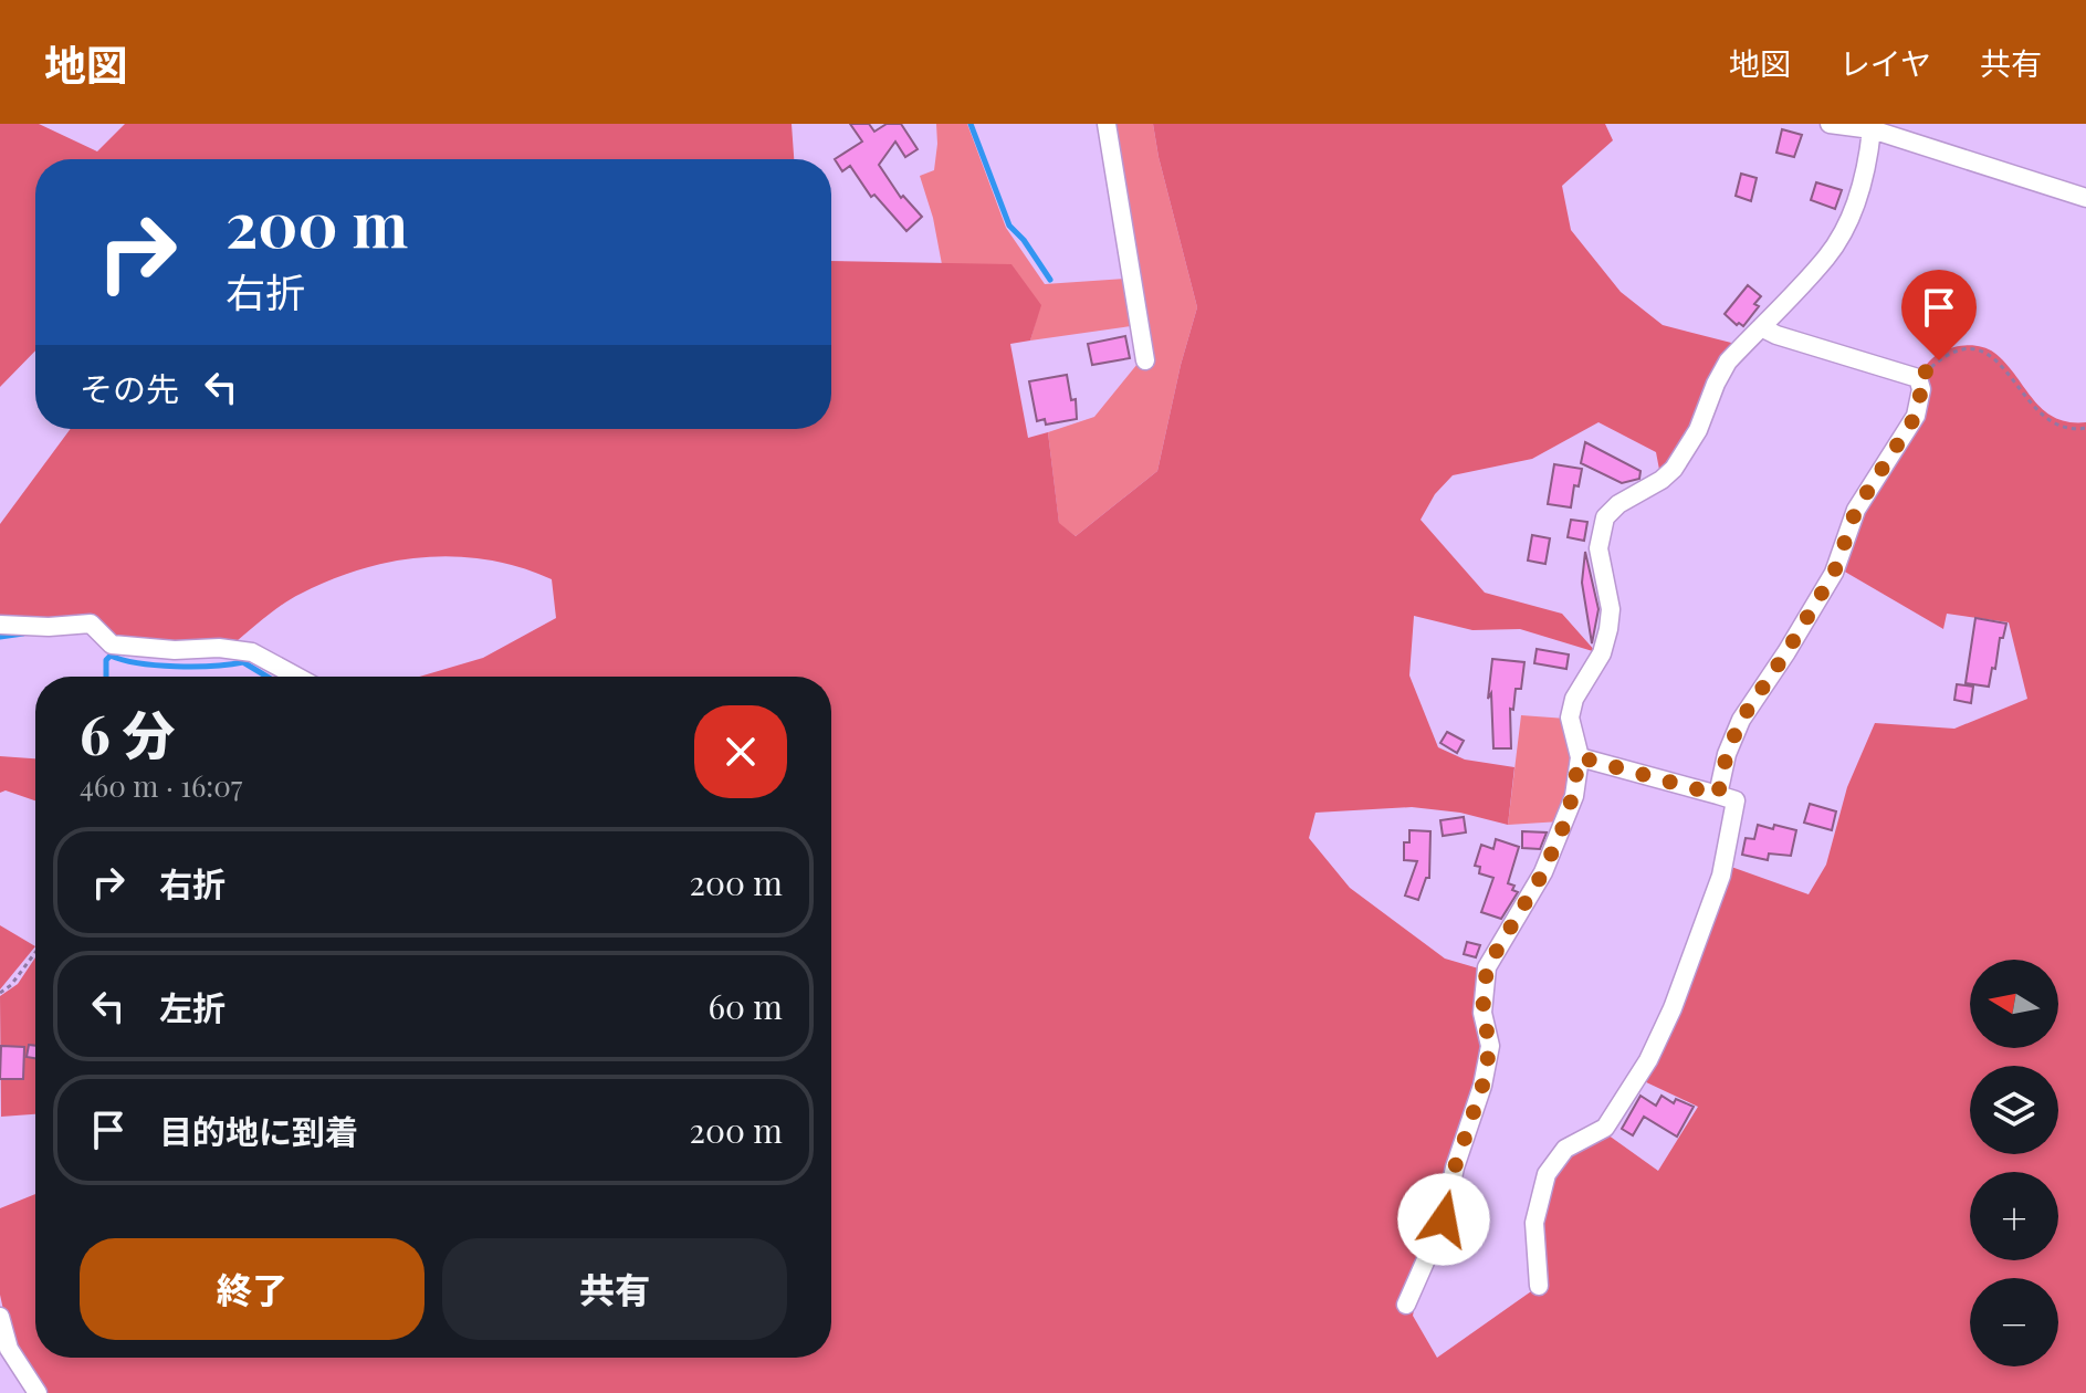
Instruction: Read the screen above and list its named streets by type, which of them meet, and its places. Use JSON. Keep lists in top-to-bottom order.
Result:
{
  "north": "left",
  "page": {
    "header": "地図",
    "nav": ["地図", "レイヤ", "共有"],
    "turn": ["200 m", "右折"],
    "then": "その先",
    "heading": ["6 分", "460 m · 16:07"],
    "list": [
      {
        "name": "右折",
        "value": "200 m"
      },
      {
        "name": "左折",
        "value": "60 m"
      },
      {
        "name": "目的地に到着",
        "value": "200 m"
      }
    ],
    "map_buttons": ["+", "−"],
    "buttons": ["終了", "共有"]
  }
}
